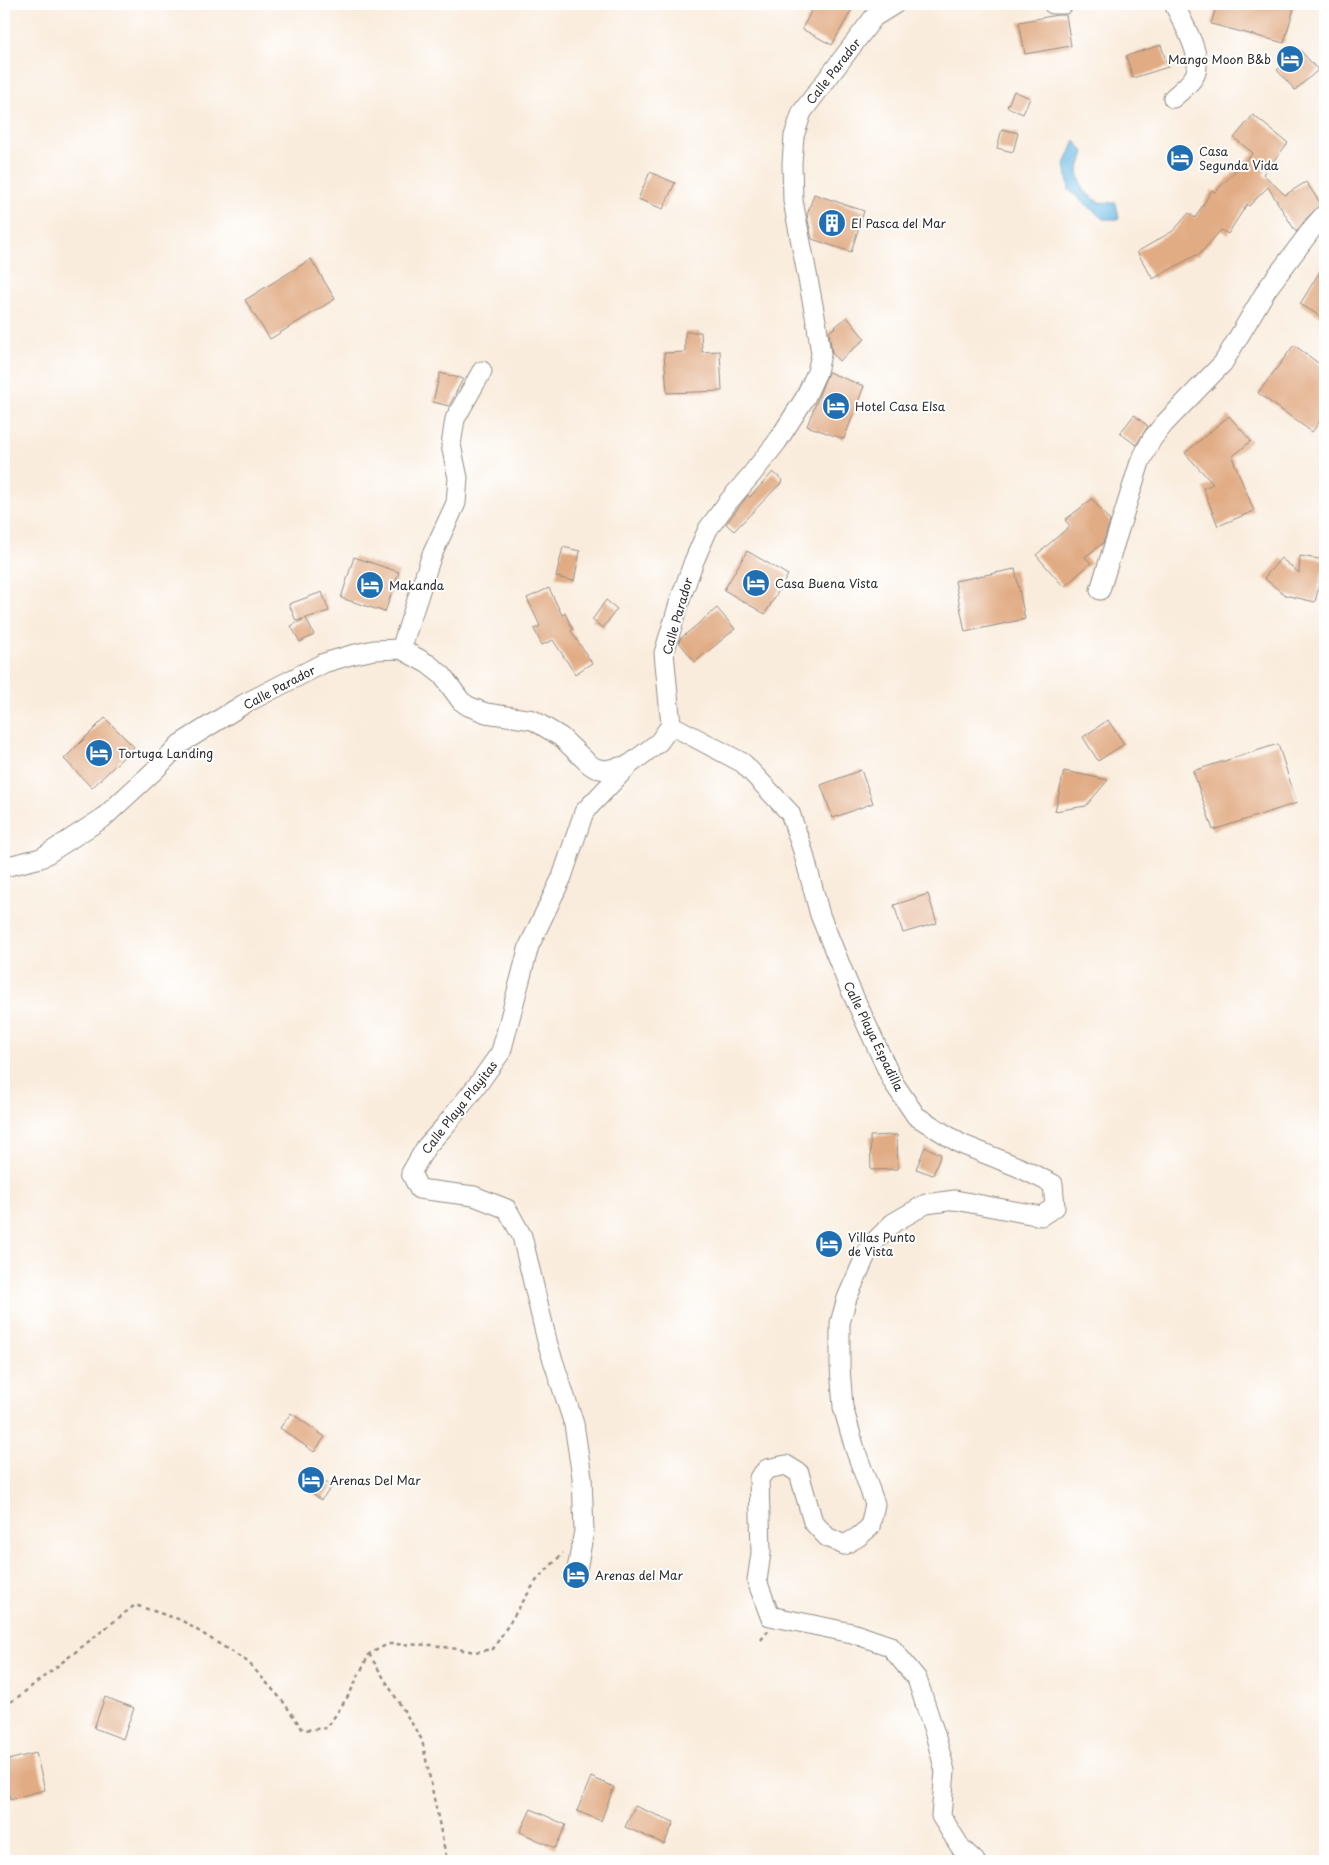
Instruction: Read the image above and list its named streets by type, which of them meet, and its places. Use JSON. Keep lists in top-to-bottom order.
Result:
{
  "streets": {
    "street": ["Calle Parador", "Calle Playa Espadilla", "Calle Playa Playitas"]
  },
  "crossings": [
    ["Calle Parador", "Calle Playa Espadilla"]
  ],
  "places": {
    "hotel": [
      "Mango Moon B&b",
      "Casa Segunda Vida",
      "Hotel Casa Elsa",
      "Casa Buena Vista",
      "Makanda",
      "Tortuga Landing",
      "Villas Punto de Vista",
      "Arenas Del Mar",
      "Arenas del Mar"
    ],
    "building": ["El Pasca del Mar"]
  }
}
